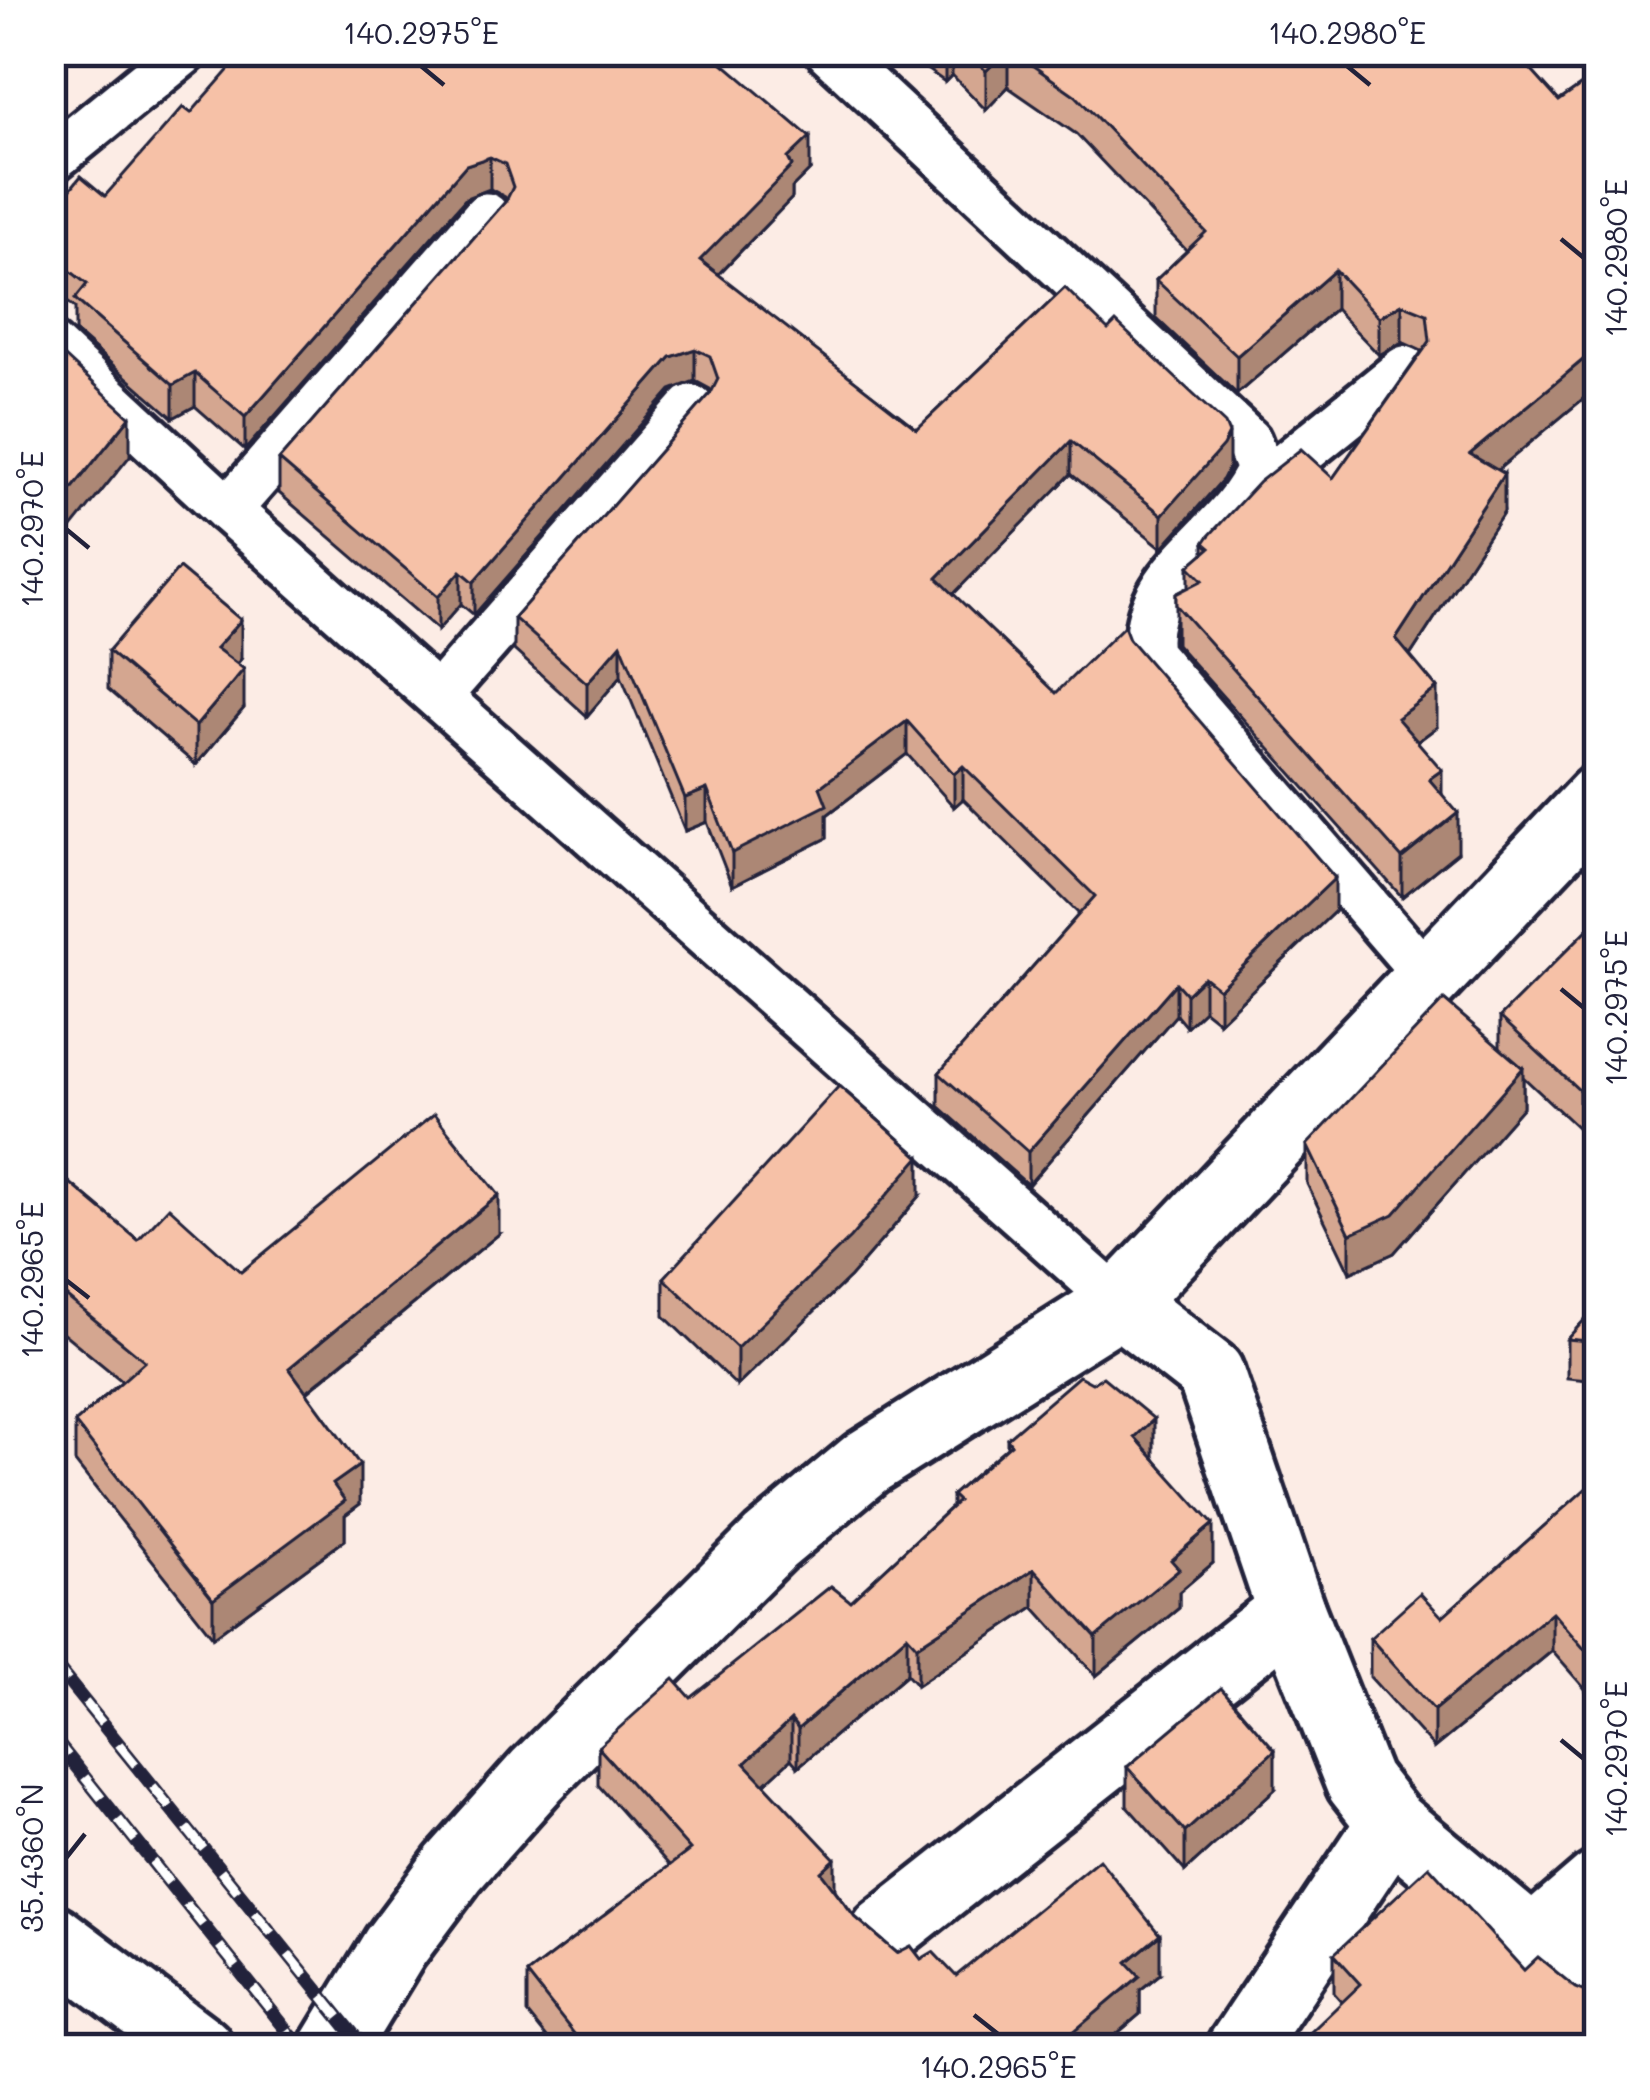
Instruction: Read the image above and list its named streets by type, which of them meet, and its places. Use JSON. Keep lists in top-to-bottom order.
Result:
{
  "coordinates": [
    "140.2975°E",
    "140.2980°E",
    "140.2970°E",
    "140.2965°E",
    "35.4360°N"
  ]
}
